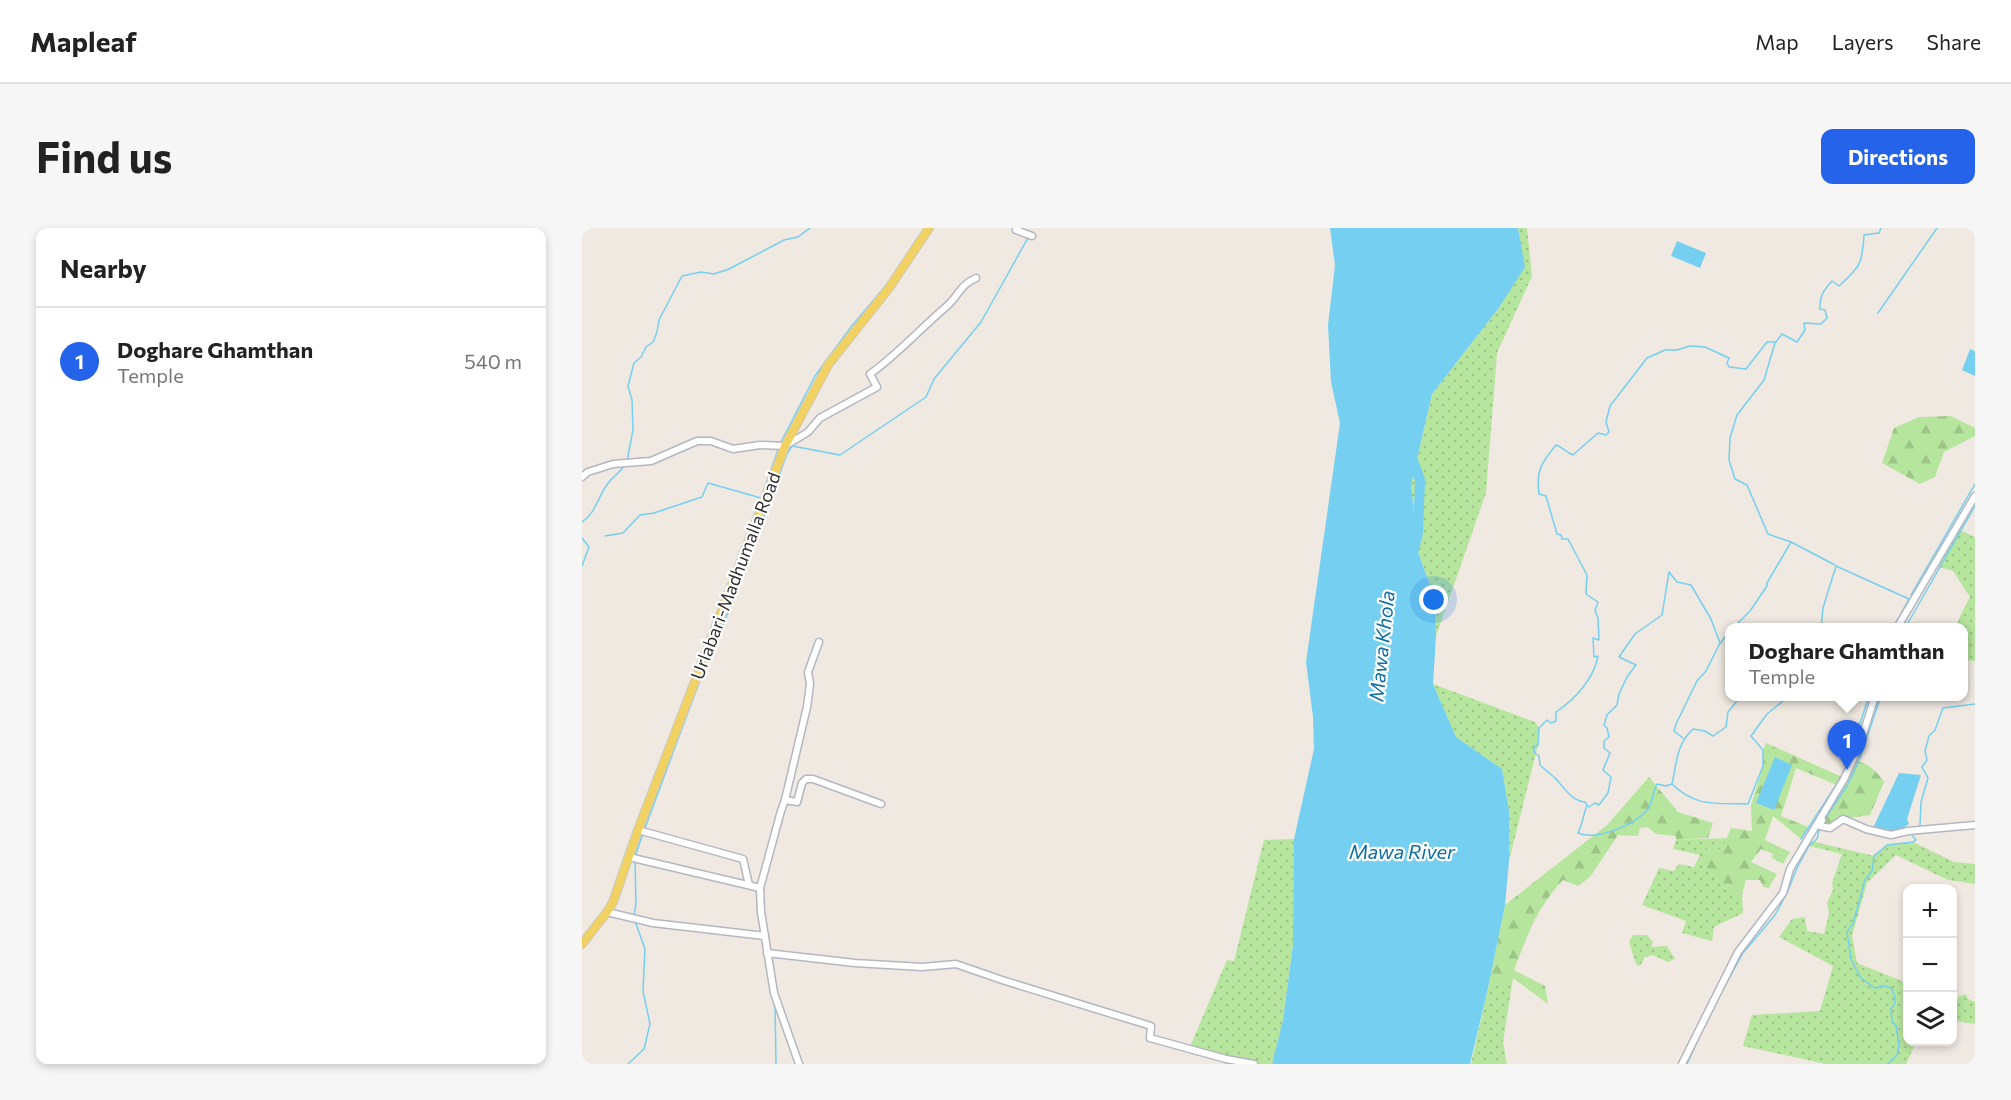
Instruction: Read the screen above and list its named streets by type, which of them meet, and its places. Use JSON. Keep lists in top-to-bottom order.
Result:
{
  "streets": {
    "main road": ["Urlabari-Madhumalla Road"]
  },
  "water": ["Mawa Khola", "Mawa River"],
  "page": {
    "header": "Mapleaf",
    "nav": ["Map", "Layers", "Share"],
    "buttons": "Directions",
    "title": "Find us",
    "heading": "Nearby",
    "list": [
      {
        "mark": "1",
        "name": "Doghare Ghamthan",
        "note": "Temple",
        "value": "540 m"
      }
    ],
    "popup": ["Doghare Ghamthan", "Temple"],
    "pins": "1",
    "map_buttons": ["+", "−"]
  }
}
